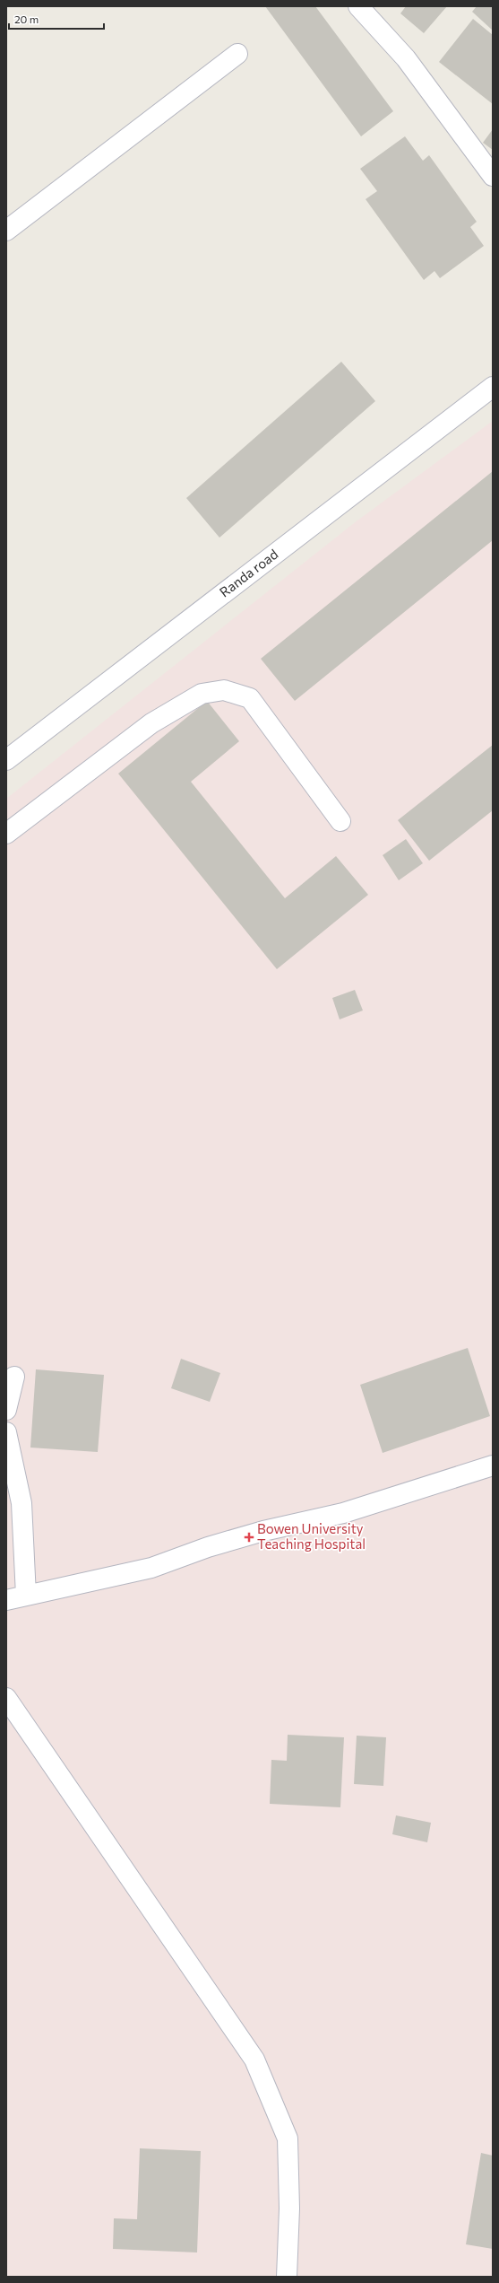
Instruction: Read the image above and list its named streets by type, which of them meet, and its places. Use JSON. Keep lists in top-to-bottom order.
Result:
{
  "streets": {
    "street": ["Randa road"]
  },
  "places": {
    "health": ["Bowen University Teaching Hospital"]
  },
  "scale_bar": "20 m"
}
